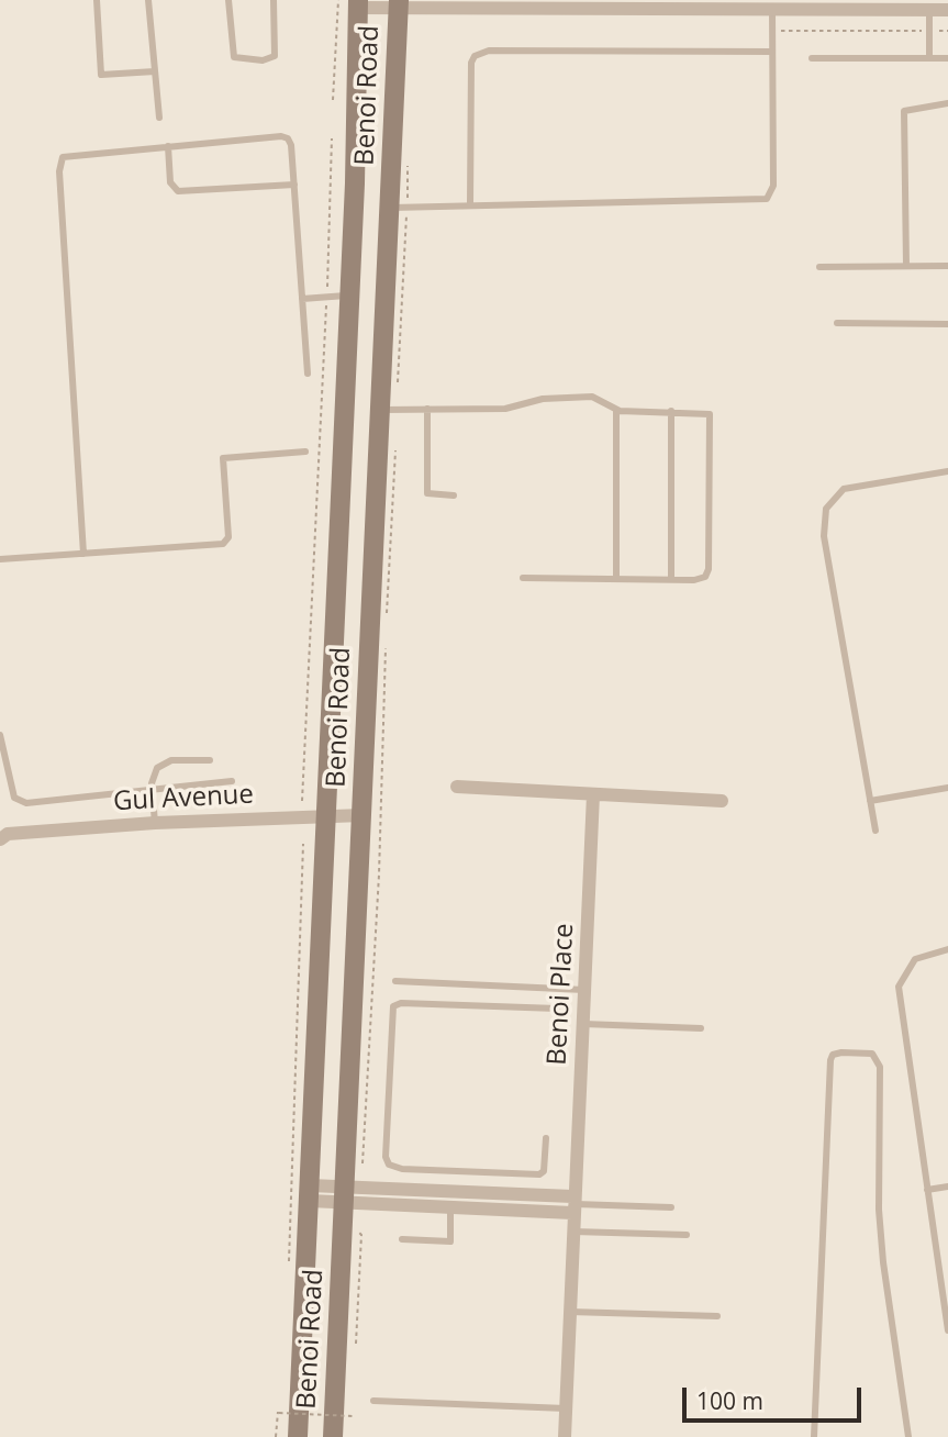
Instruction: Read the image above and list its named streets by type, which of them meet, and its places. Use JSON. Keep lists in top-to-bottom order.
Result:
{
  "streets": {
    "main road": ["Benoi Road"],
    "street": ["Gul Avenue", "Benoi Place"]
  },
  "crossings": [
    ["Benoi Road", "Gul Avenue"]
  ],
  "scale_bar": "100 m"
}
